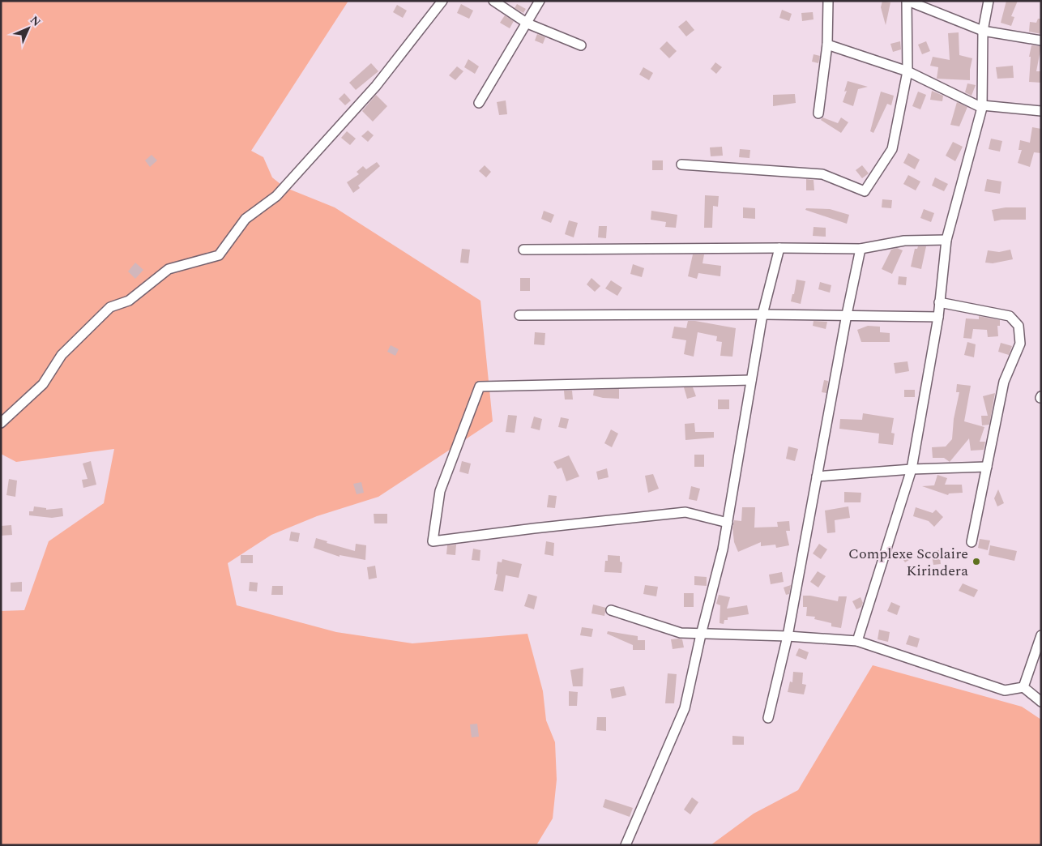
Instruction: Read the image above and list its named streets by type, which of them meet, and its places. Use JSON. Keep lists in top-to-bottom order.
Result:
{
  "places": ["Complexe Scolaire Kirindera"],
  "north": "top right"
}
